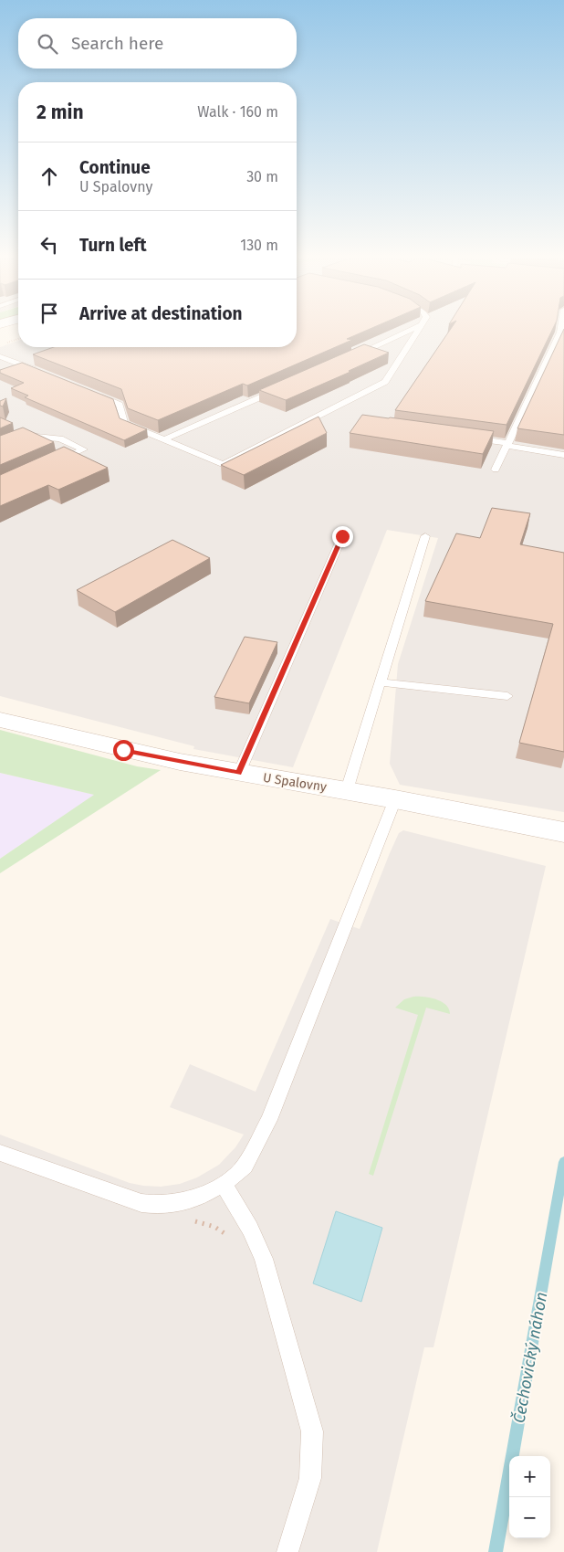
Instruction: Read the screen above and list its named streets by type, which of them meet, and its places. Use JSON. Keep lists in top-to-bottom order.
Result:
{
  "streets": {
    "street": ["U Spalovny"]
  },
  "water": ["Čechovický náhon"],
  "page": {
    "search": "Search here",
    "heading": ["2 min", "Walk · 160 m"],
    "list": [
      ["Continue", "U Spalovny", "30 m"],
      ["Turn left", "130 m"],
      "Arrive at destination"
    ],
    "map_buttons": ["+", "−"]
  }
}
